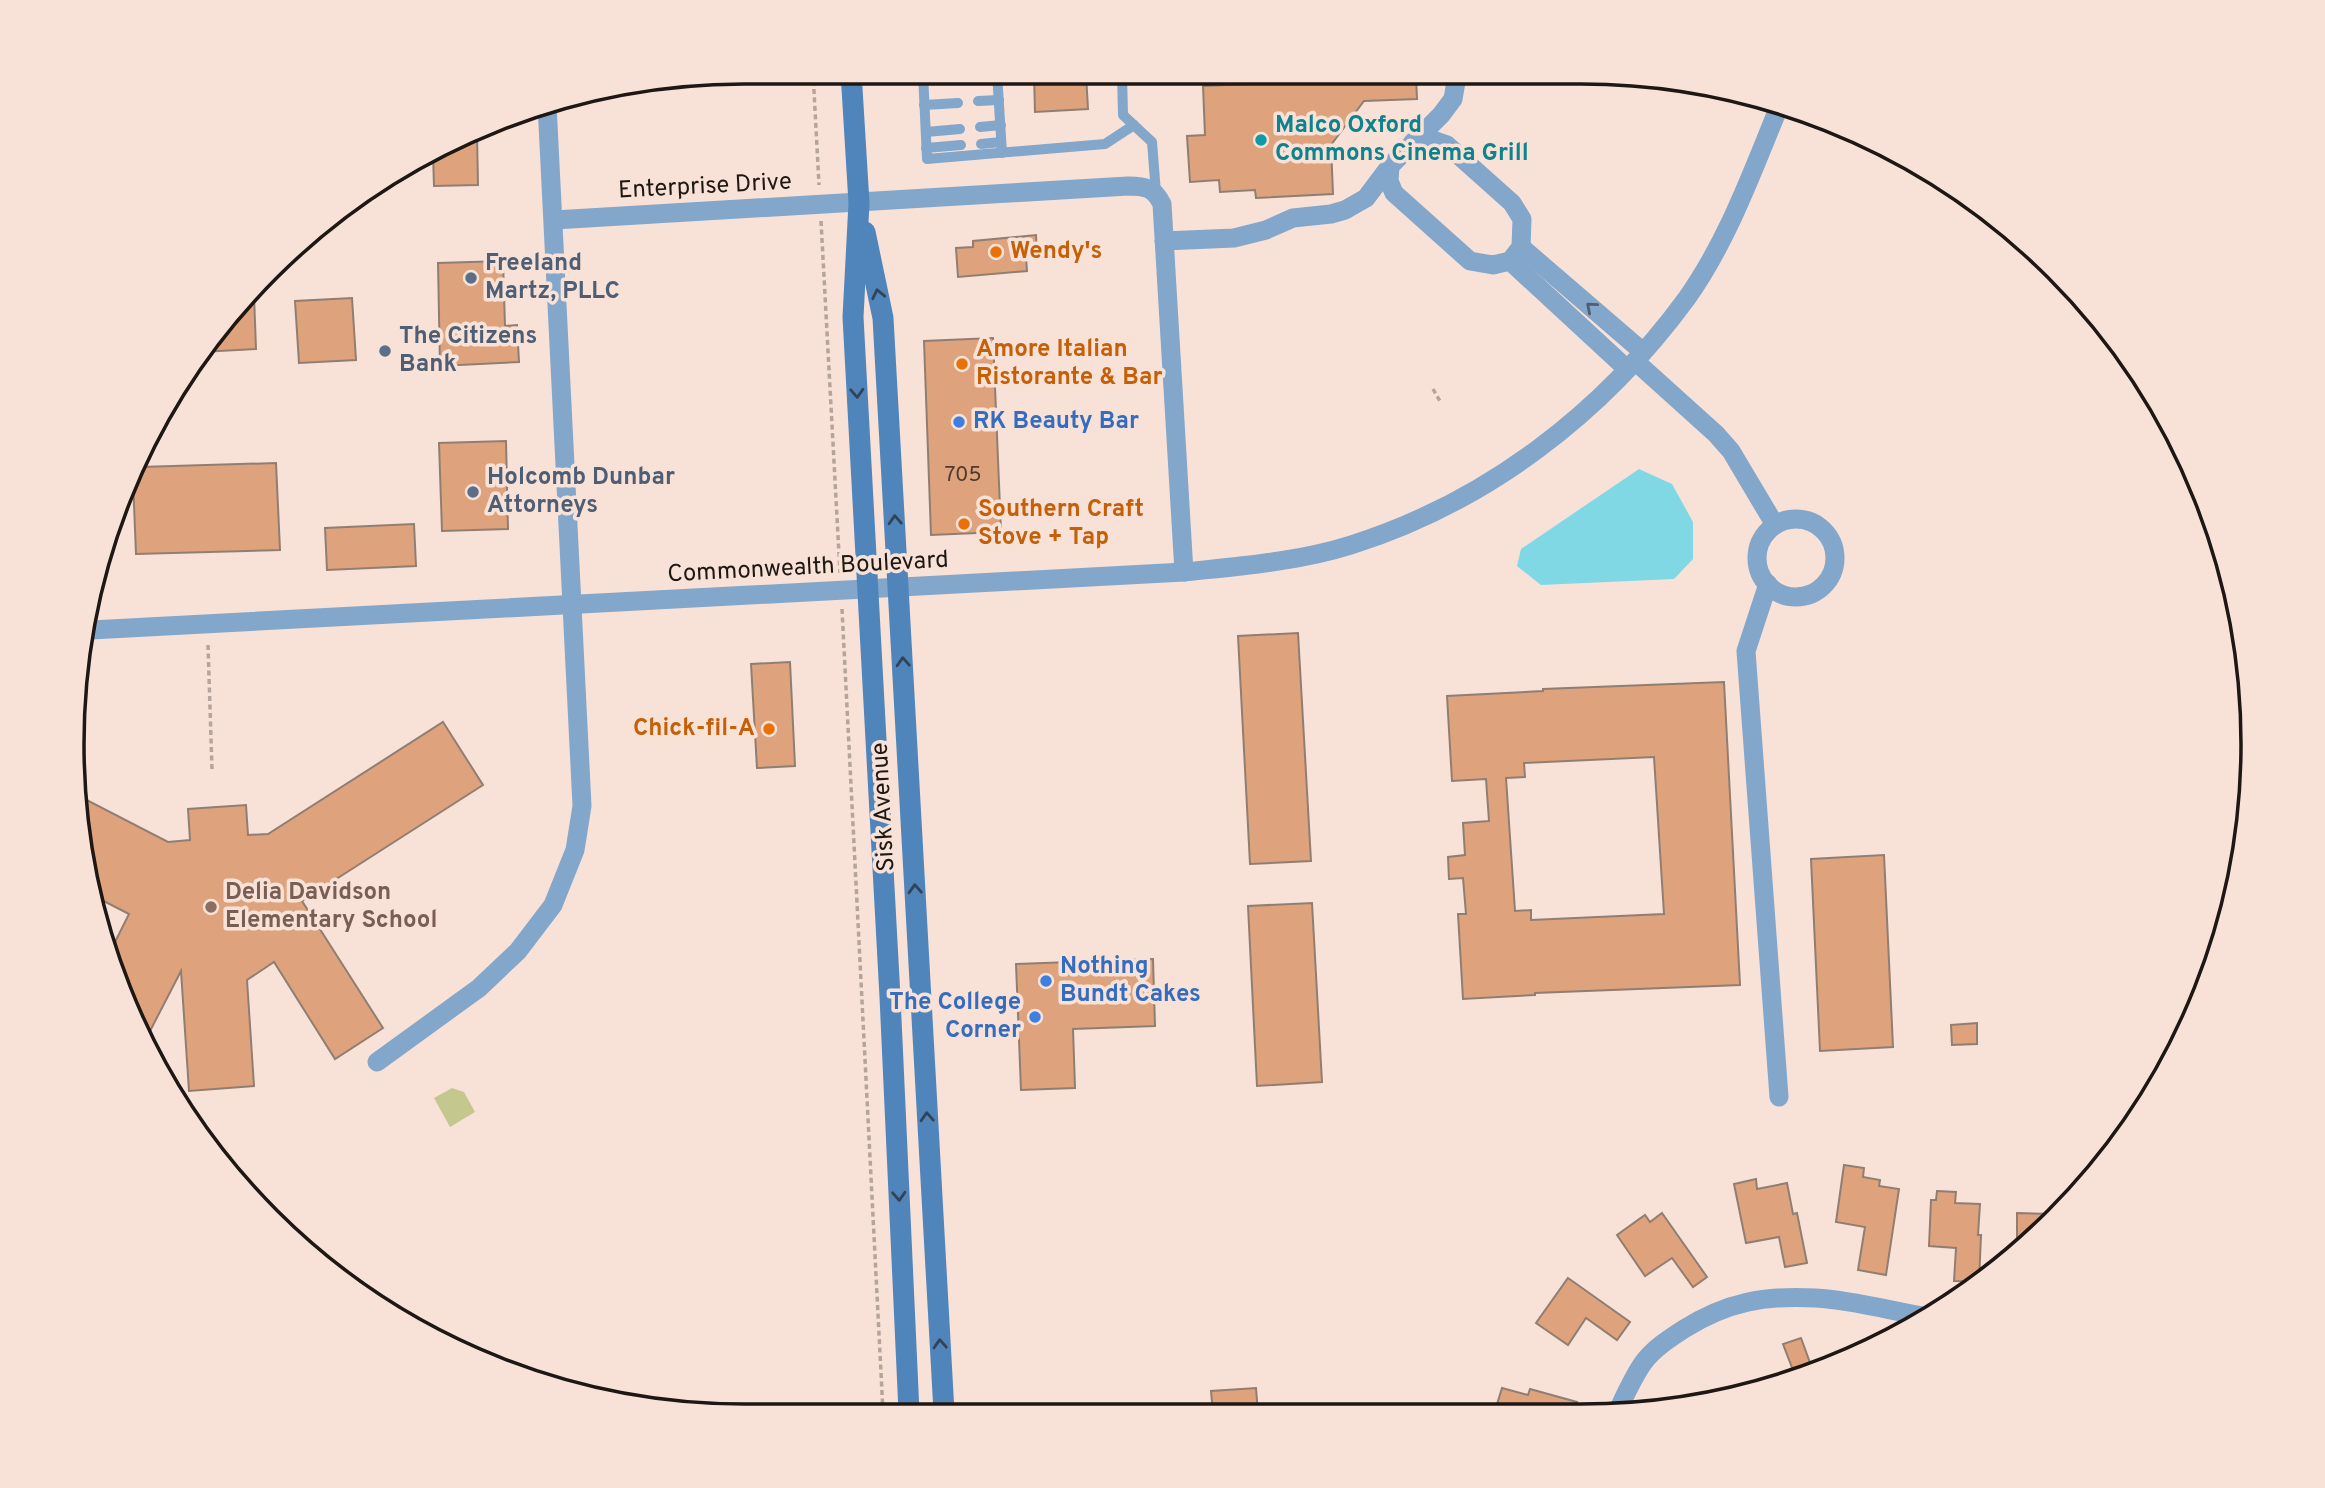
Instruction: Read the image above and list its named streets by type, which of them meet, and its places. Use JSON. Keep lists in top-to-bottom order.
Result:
{
  "streets": {
    "street": ["Enterprise Drive", "Commonwealth Boulevard", "Sisk Avenue"]
  },
  "crossings": [
    ["Enterprise Drive", "Sisk Avenue"],
    ["Commonwealth Boulevard", "Sisk Avenue"]
  ],
  "places": [
    "Malco Oxford Commons Cinema Grill",
    "Wendy's",
    "Freeland Martz, PLLC",
    "The Citizens Bank",
    "Amore Italian Ristorante & Bar",
    "RK Beauty Bar",
    "Holcomb Dunbar Attorneys",
    "Southern Craft Stove + Tap",
    "Chick-fil-A",
    "Delia Davidson Elementary School",
    "Nothing Bundt Cakes",
    "The College Corner"
  ],
  "house_numbers": ["705"]
}
